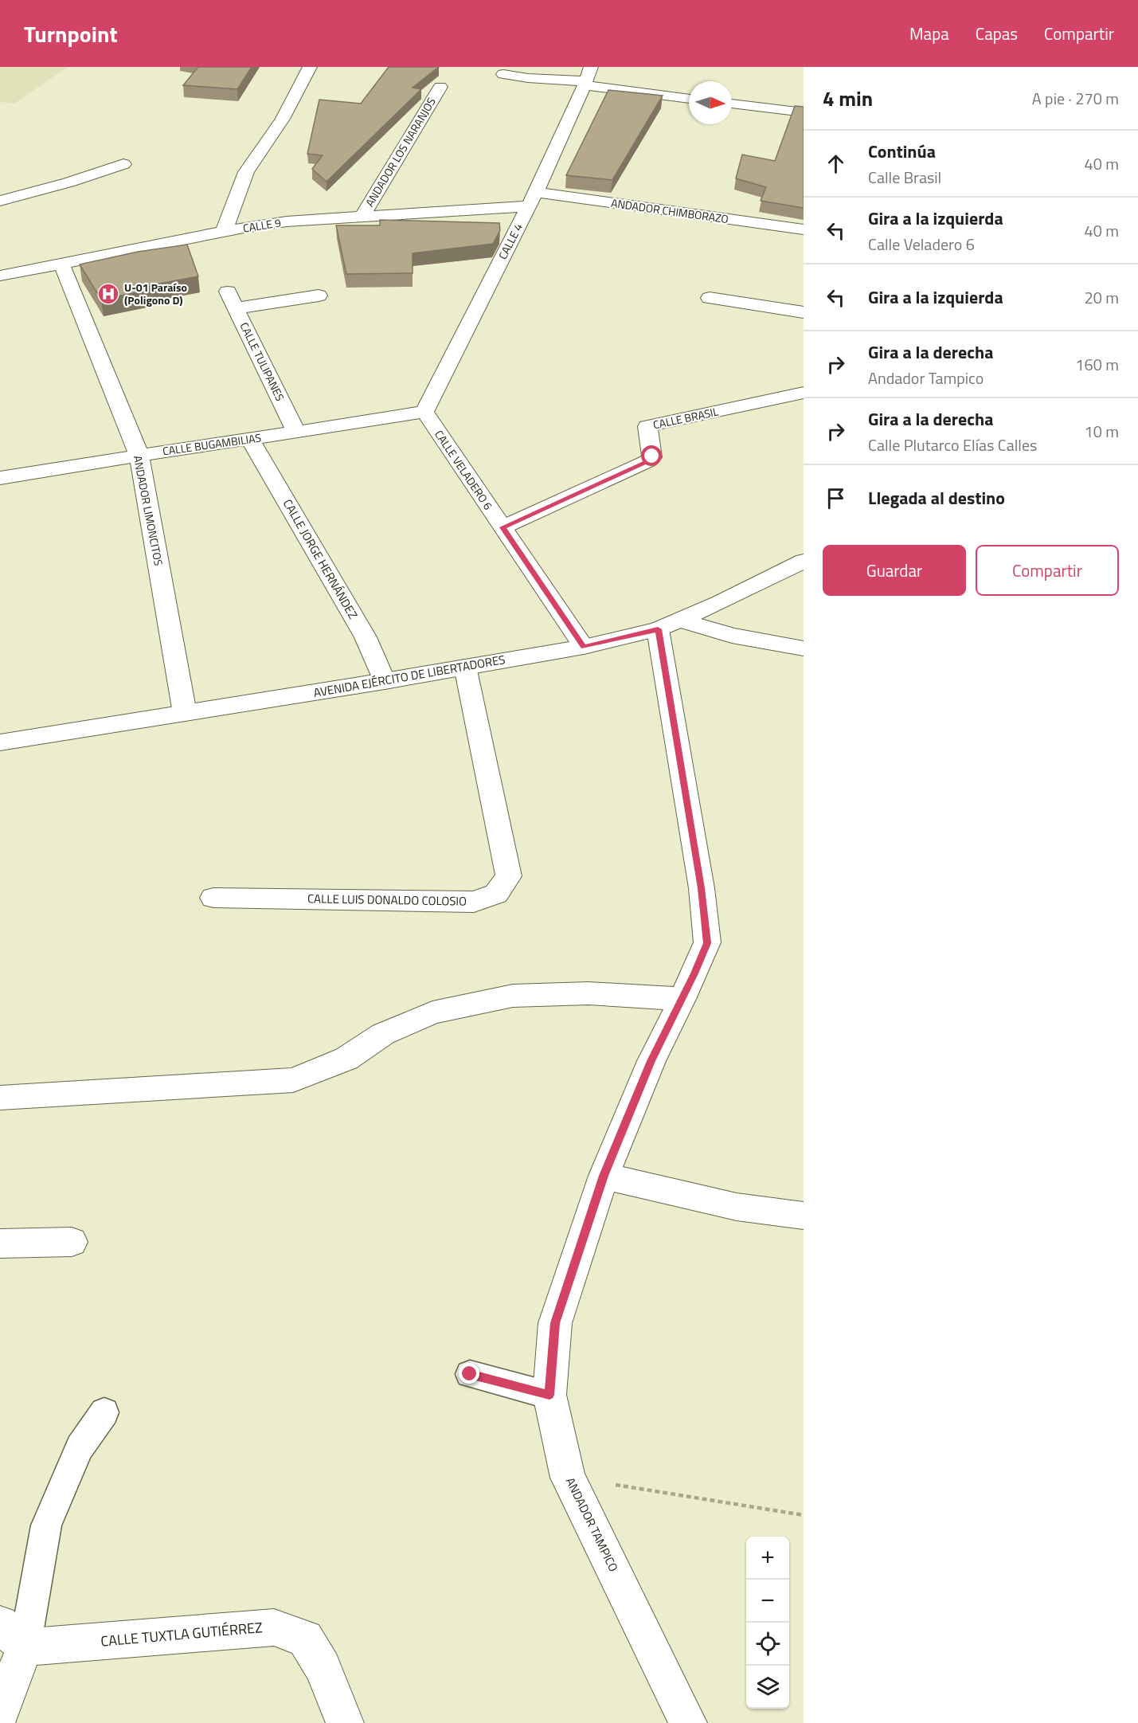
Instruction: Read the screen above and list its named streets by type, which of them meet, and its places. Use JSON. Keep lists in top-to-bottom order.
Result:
{
  "streets": {
    "street": [
      "ANDADOR LOS NARANJOS",
      "ANDADOR CHIMBORAZO",
      "CALLE 9",
      "CALLE 4",
      "CALLE TULIPANES",
      "CALLE BRASIL",
      "CALLE BUGAMBILIAS",
      "CALLE VELADERO 6",
      "ANDADOR LIMONCITOS",
      "CALLE JORGE HERNÁNDEZ",
      "AVENIDA EJÉRCITO DE LIBERTADORES",
      "CALLE LUIS DONALDO COLOSIO",
      "ANDADOR TAMPICO",
      "CALLE TUXTLA GUTIÉRREZ"
    ]
  },
  "crossings": [
    ["ANDADOR LOS NARANJOS", "CALLE 9"],
    ["ANDADOR CHIMBORAZO", "CALLE 9"],
    ["ANDADOR CHIMBORAZO", "CALLE 4"],
    ["CALLE 9", "CALLE 4"],
    ["CALLE 9", "ANDADOR LIMONCITOS"],
    ["CALLE 4", "CALLE BUGAMBILIAS"],
    ["CALLE 4", "CALLE VELADERO 6"],
    ["CALLE TULIPANES", "CALLE BUGAMBILIAS"],
    ["CALLE BRASIL", "CALLE VELADERO 6"],
    ["CALLE BUGAMBILIAS", "CALLE VELADERO 6"],
    ["CALLE BUGAMBILIAS", "ANDADOR LIMONCITOS"],
    ["CALLE BUGAMBILIAS", "CALLE JORGE HERNÁNDEZ"],
    ["CALLE VELADERO 6", "AVENIDA EJÉRCITO DE LIBERTADORES"],
    ["ANDADOR LIMONCITOS", "AVENIDA EJÉRCITO DE LIBERTADORES"],
    ["CALLE JORGE HERNÁNDEZ", "AVENIDA EJÉRCITO DE LIBERTADORES"],
    ["AVENIDA EJÉRCITO DE LIBERTADORES", "CALLE LUIS DONALDO COLOSIO"],
    ["AVENIDA EJÉRCITO DE LIBERTADORES", "ANDADOR TAMPICO"]
  ],
  "places": {
    "hospital": ["U-01 Paraíso (Poligono D)"]
  },
  "north": "right",
  "page": {
    "header": "Turnpoint",
    "nav": ["Mapa", "Capas", "Compartir"],
    "heading": ["4 min", "A pie · 270 m"],
    "list": [
      ["Continúa", "Calle Brasil", "40 m"],
      ["Gira a la izquierda", "Calle Veladero 6", "40 m"],
      ["Gira a la izquierda", "20 m"],
      ["Gira a la derecha", "Andador Tampico", "160 m"],
      ["Gira a la derecha", "Calle Plutarco Elías Calles", "10 m"],
      "Llegada al destino"
    ],
    "buttons": ["Guardar", "Compartir"],
    "map_buttons": ["+", "−"]
  }
}
